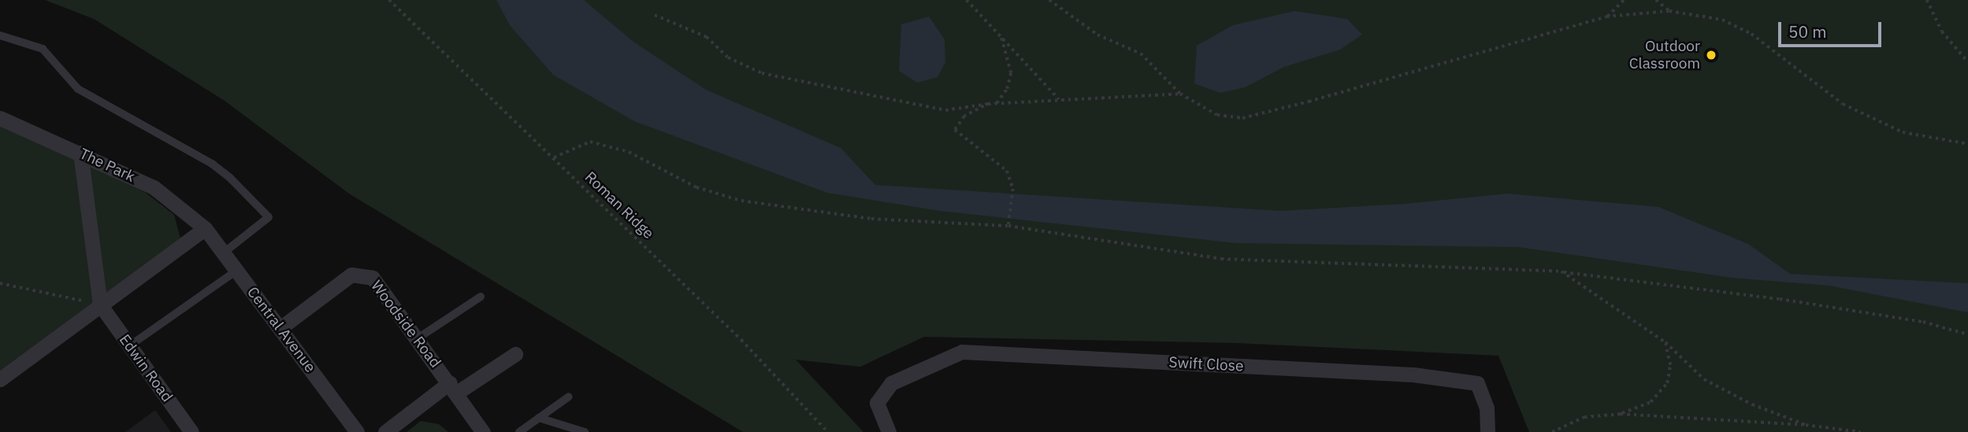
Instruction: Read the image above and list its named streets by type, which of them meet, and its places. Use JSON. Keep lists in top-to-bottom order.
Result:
{
  "streets": {
    "street": [
      "The Park",
      "Woodside Road",
      "Central Avenue",
      "Swift Close",
      "Edwin Road"
    ],
    "path": ["Roman Ridge"]
  },
  "crossings": [
    ["The Park", "Central Avenue"],
    ["Woodside Road", "Central Avenue"]
  ],
  "places": ["Outdoor Classroom"],
  "scale_bar": "50 m"
}
